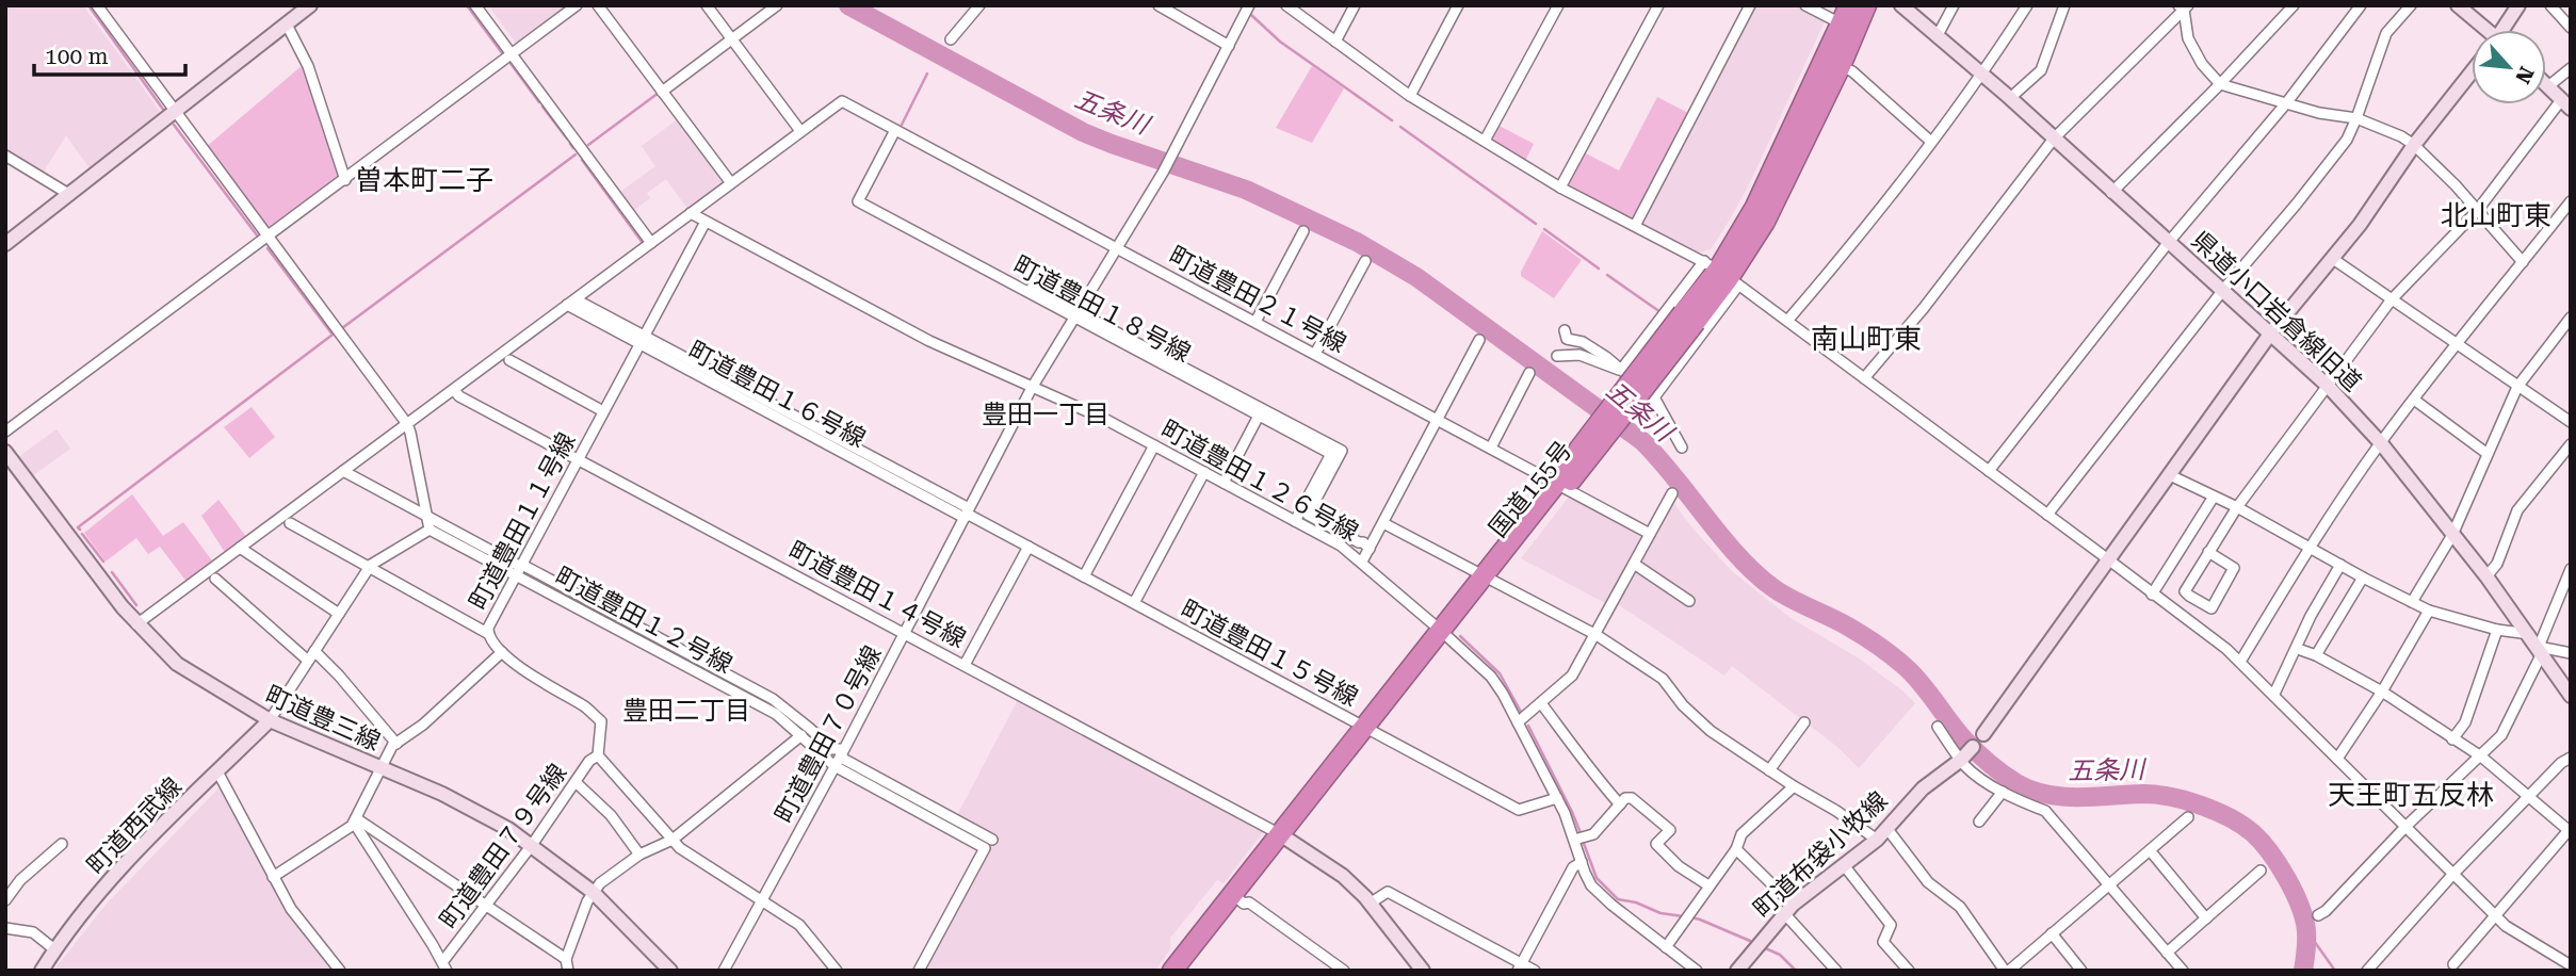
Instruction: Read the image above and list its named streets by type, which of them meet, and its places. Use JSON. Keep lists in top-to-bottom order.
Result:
{
  "streets": {
    "highway": ["国道155号"],
    "street": [
      "町道豊田２１号線",
      "町道豊田１８号線",
      "県道小口岩倉線旧道",
      "町道豊田１２６号線",
      "町道豊田１１号線",
      "町道豊田１４号線",
      "町道豊田１２号線",
      "町道豊田１５号線",
      "町道豊三線",
      "町道豊田７０号線",
      "町道西武線",
      "町道豊田７９号線",
      "町道布袋小牧線"
    ]
  },
  "crossings": [
    ["町道豊田２１号線", "町道豊田１８号線"],
    ["町道豊田２１号線", "国道155号"],
    ["町道豊田２１号線", "町道豊田７０号線"],
    ["町道豊田１８号線", "町道豊田１２６号線"],
    ["町道豊田１８号線", "町道豊田７０号線"],
    ["町道豊田１２６号線", "国道155号"],
    ["町道豊田１２６号線", "町道豊田１１号線"],
    ["町道豊田１２６号線", "町道豊田１５号線"],
    ["町道豊田１２６号線", "町道豊田７０号線"],
    ["国道155号", "町道豊田１４号線"],
    ["国道155号", "町道豊田１５号線"],
    ["町道豊田１１号線", "町道豊田１４号線"],
    ["町道豊田１１号線", "町道豊田１２号線"],
    ["町道豊田１１号線", "町道豊田１５号線"],
    ["町道豊田１１号線", "町道豊田７９号線"],
    ["町道豊田１４号線", "町道豊田７０号線"],
    ["町道豊田１２号線", "町道豊田７０号線"],
    ["町道豊田１５号線", "町道豊田７０号線"],
    ["町道豊三線", "町道西武線"],
    ["町道豊三線", "町道豊田７９号線"]
  ],
  "districts": [
    "曽本町二子",
    "北山町東",
    "南山町東",
    "豊田一丁目",
    "豊田二丁目",
    "天王町五反林"
  ],
  "water": ["五条川"],
  "scale_bar": "100 m",
  "north": "bottom right"
}
